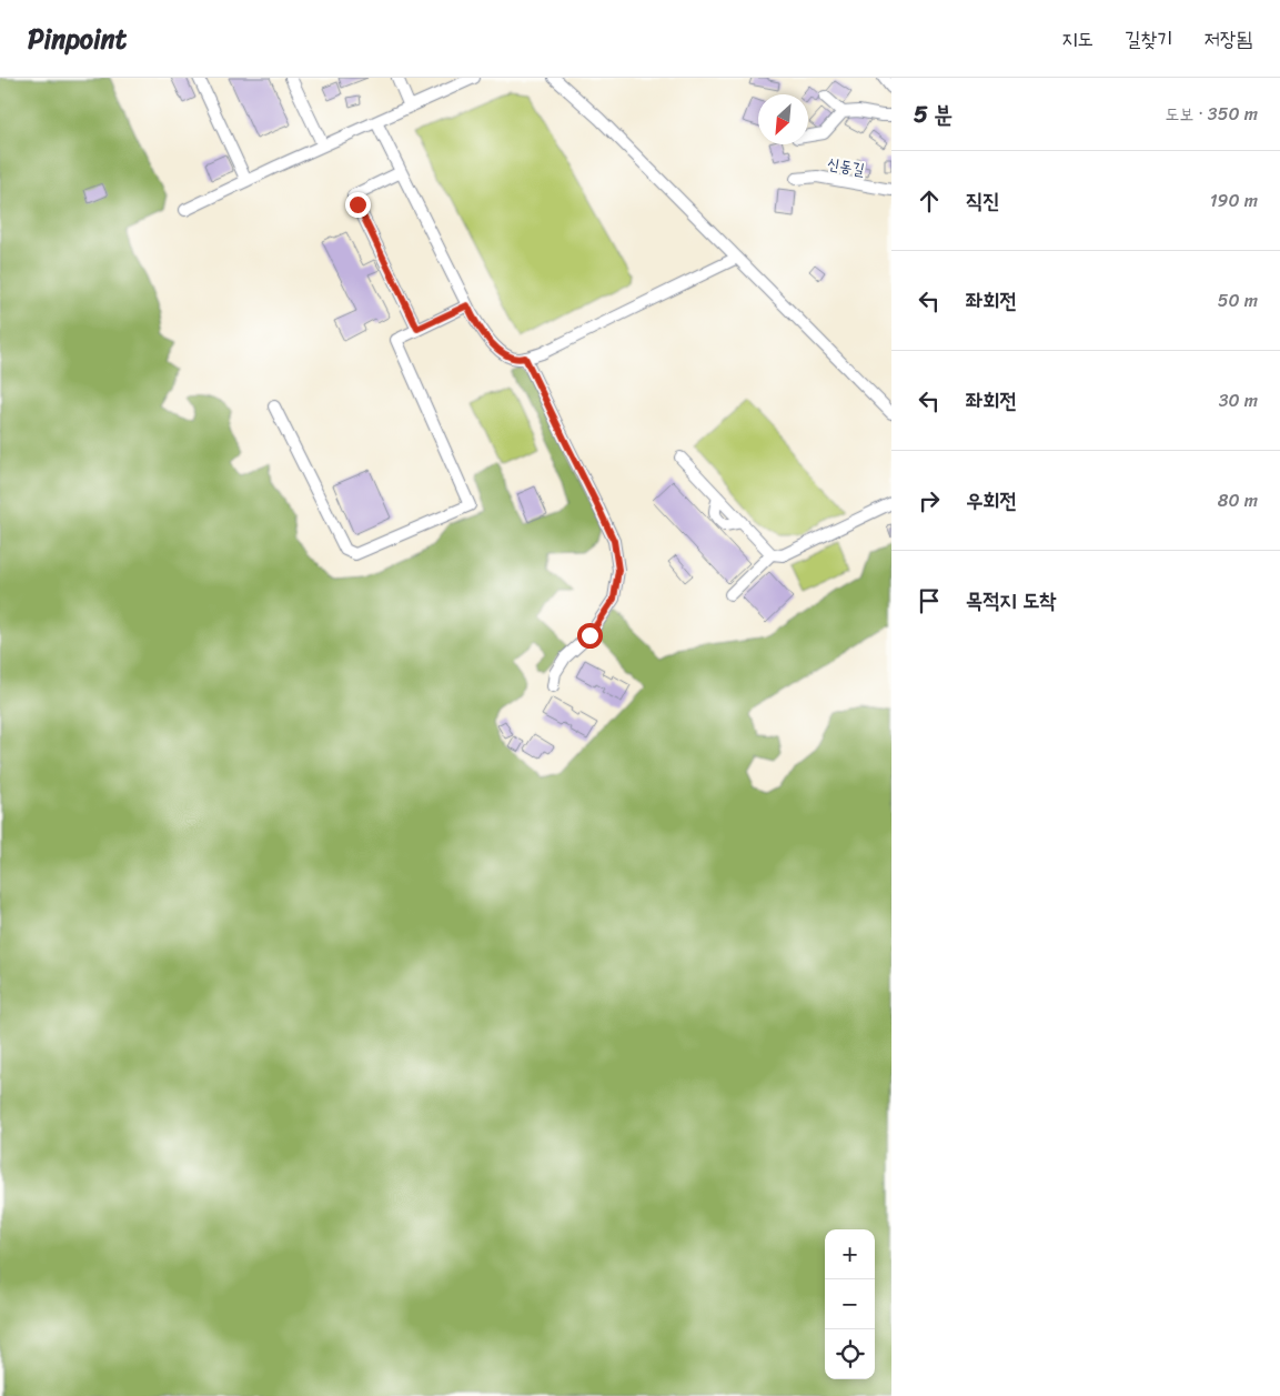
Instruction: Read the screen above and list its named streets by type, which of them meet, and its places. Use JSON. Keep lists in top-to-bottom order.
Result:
{
  "streets": {
    "lane": ["신동길"]
  },
  "north": "bottom left",
  "page": {
    "header": "Pinpoint",
    "nav": ["지도", "길찾기", "저장됨"],
    "heading": ["5 분", "도보 · 350 m"],
    "list": [
      ["직진", "190 m"],
      ["좌회전", "50 m"],
      ["좌회전", "30 m"],
      ["우회전", "80 m"],
      "목적지 도착"
    ],
    "map_buttons": ["+", "−"]
  }
}
